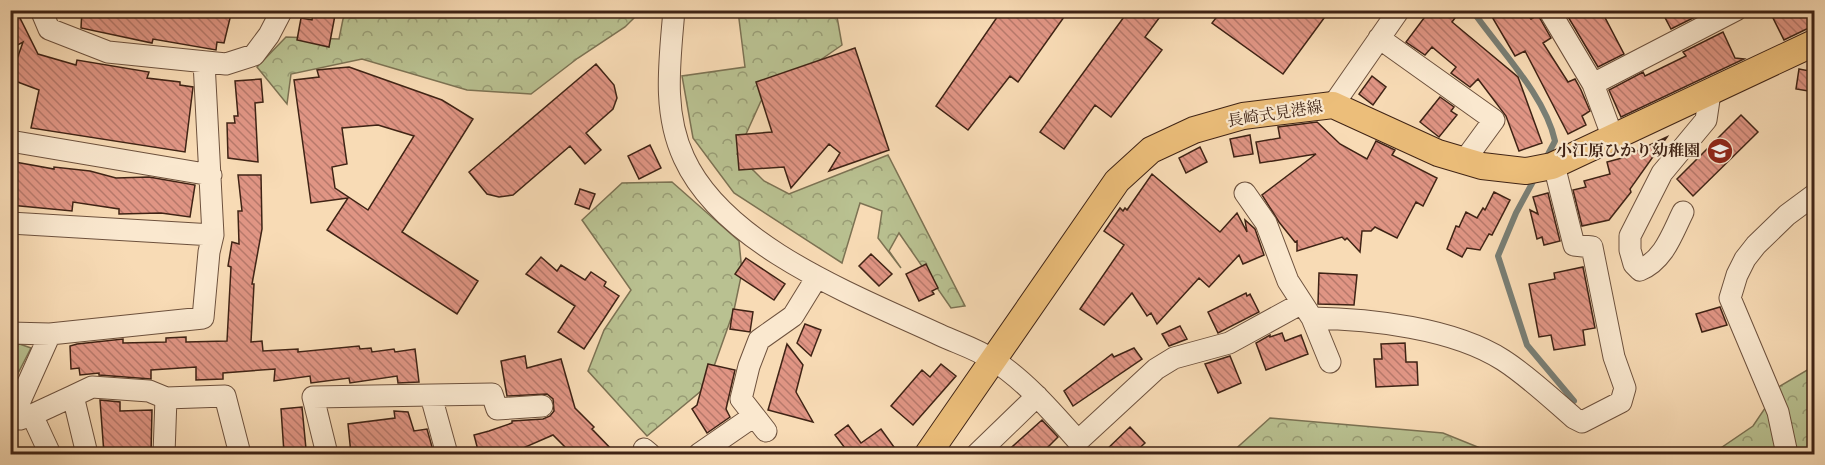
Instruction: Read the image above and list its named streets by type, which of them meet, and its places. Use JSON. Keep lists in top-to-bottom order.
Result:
{
  "streets": {
    "main road": ["長崎式見港線"]
  },
  "places": {
    "school or university": ["小江原ひかり幼稚園"]
  }
}
